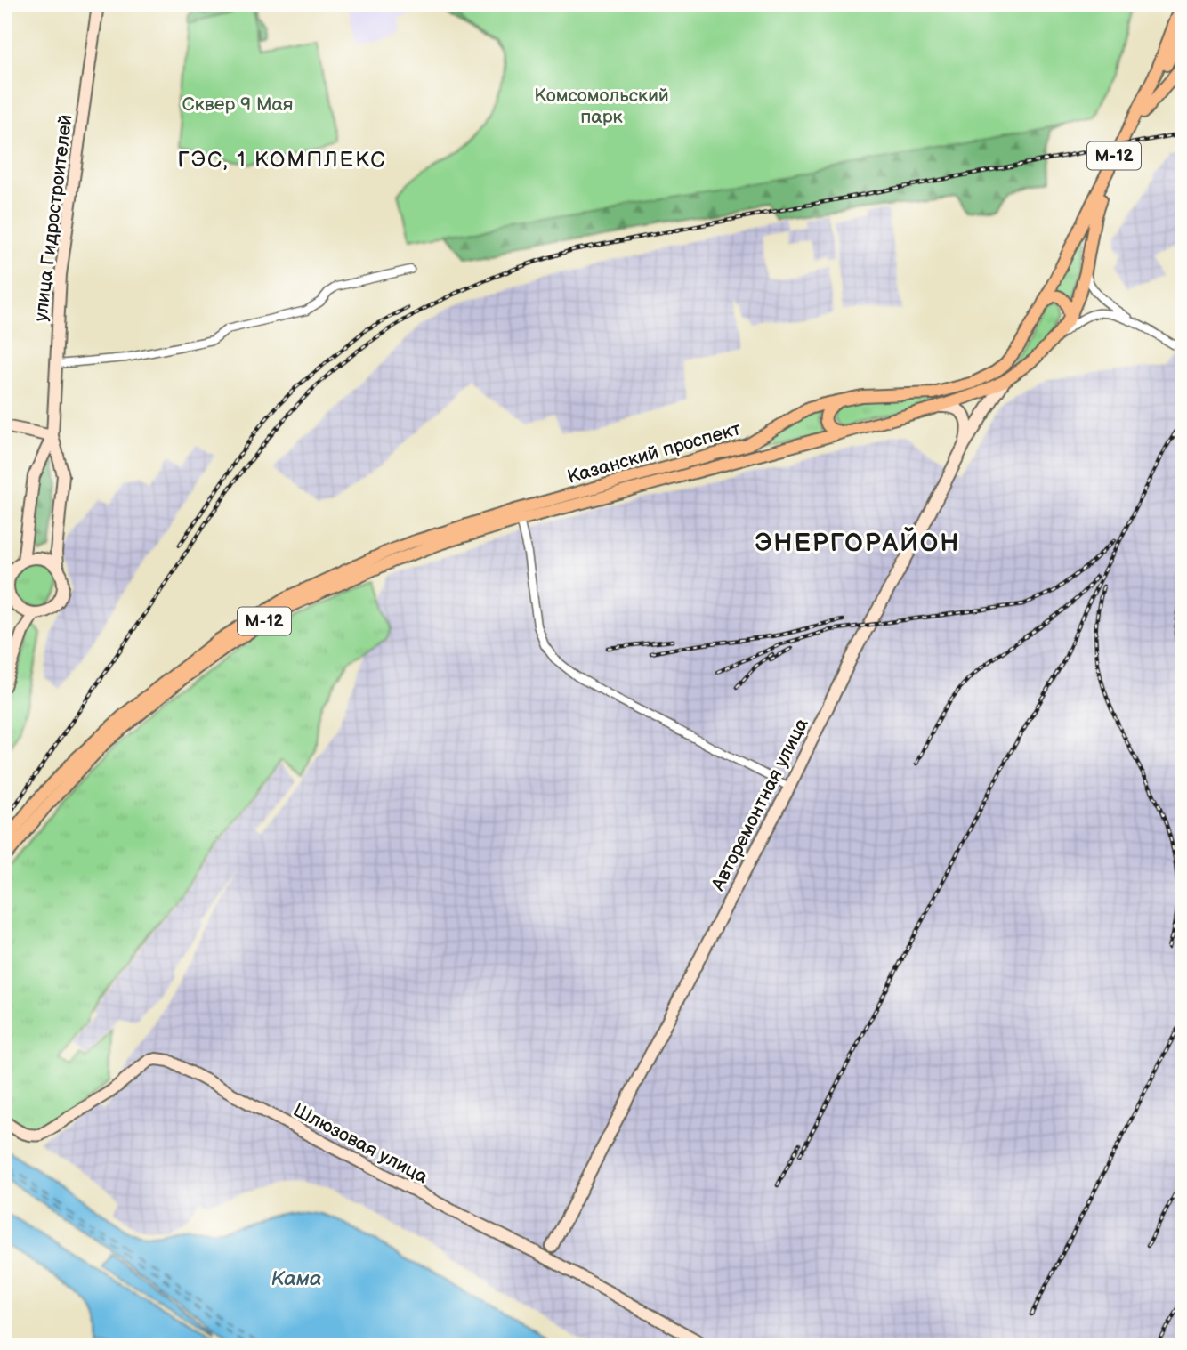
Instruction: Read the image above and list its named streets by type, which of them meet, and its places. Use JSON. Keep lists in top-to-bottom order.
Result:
{
  "streets": {
    "main road": ["М-12", "Казанский проспект"],
    "street": ["улица Гидростроителей", "Авторемонтная улица", "Шлюзовая улица"]
  },
  "crossings": [
    ["Казанский проспект", "Авторемонтная улица"]
  ],
  "districts": ["ГЭС, 1 КОМПЛЕКС", "ЭНЕРГОРАЙОН"],
  "water": ["Кама"],
  "parks": ["Комсомольский парк", "Сквер 9 Мая"]
}
